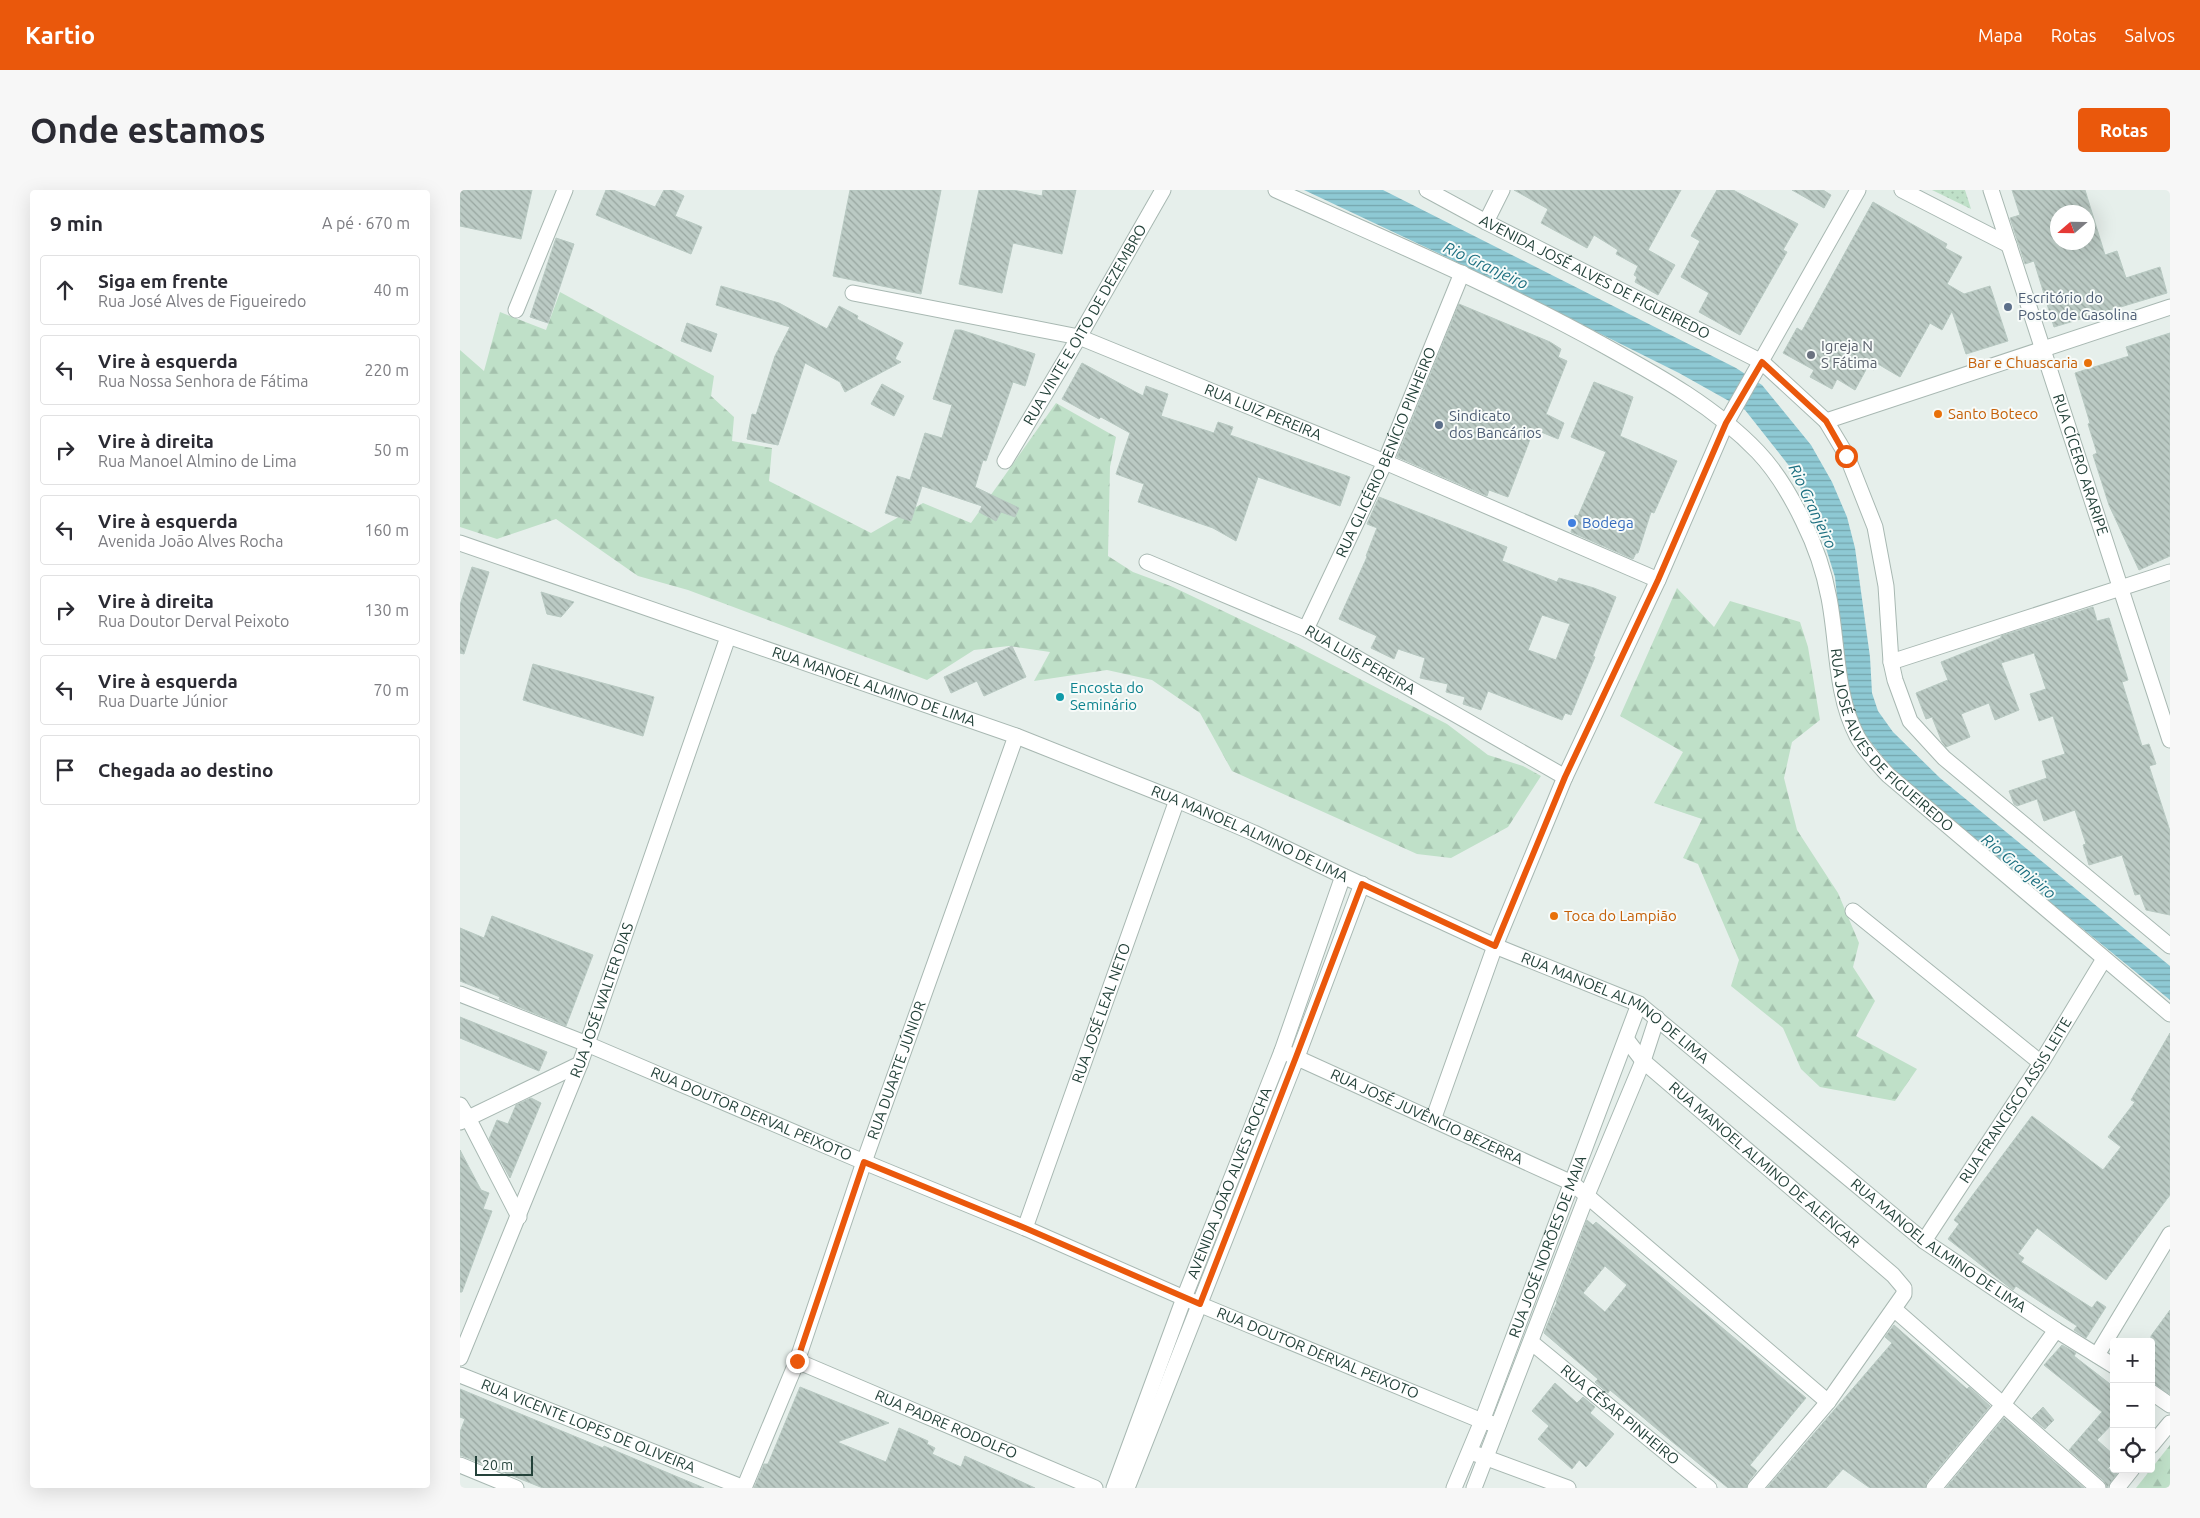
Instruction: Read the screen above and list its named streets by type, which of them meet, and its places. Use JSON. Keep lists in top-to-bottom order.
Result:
{
  "streets": {
    "street": [
      "AVENIDA JOSÉ ALVES DE FIGUEIREDO",
      "RUA VINTE E OITO DE DEZEMBRO",
      "RUA LUIZ PEREIRA",
      "RUA GLICÉRIO BENÍCIO PINHEIRO",
      "RUA CÍCERO ARARIPE",
      "RUA LUÍS PEREIRA",
      "RUA MANOEL ALMINO DE LIMA",
      "RUA JOSÉ ALVES DE FIGUEIREDO",
      "RUA JOSÉ WALTER DIAS",
      "RUA JOSÉ LEAL NETO",
      "RUA DUARTE JÚNIOR",
      "RUA FRANCISCO ASSIS LEITE",
      "RUA DOUTOR DERVAL PEIXOTO",
      "RUA JOSÉ JUVÊNCIO BEZERRA",
      "RUA MANOEL ALMINO DE ALENCAR",
      "AVENIDA JOÃO ALVES ROCHA",
      "RUA JOSÉ NORÕES DE MAIA",
      "RUA CÉSAR PINHEIRO",
      "RUA PADRE RODOLFO",
      "RUA VICENTE LOPES DE OLIVEIRA"
    ]
  },
  "crossings": [
    ["AVENIDA JOSÉ ALVES DE FIGUEIREDO", "RUA JOSÉ ALVES DE FIGUEIREDO"],
    ["RUA VINTE E OITO DE DEZEMBRO", "RUA LUIZ PEREIRA"],
    ["RUA LUIZ PEREIRA", "RUA GLICÉRIO BENÍCIO PINHEIRO"],
    ["RUA GLICÉRIO BENÍCIO PINHEIRO", "RUA LUÍS PEREIRA"],
    ["RUA MANOEL ALMINO DE LIMA", "RUA JOSÉ WALTER DIAS"],
    ["RUA MANOEL ALMINO DE LIMA", "RUA JOSÉ LEAL NETO"],
    ["RUA MANOEL ALMINO DE LIMA", "RUA DUARTE JÚNIOR"],
    ["RUA MANOEL ALMINO DE LIMA", "RUA FRANCISCO ASSIS LEITE"],
    ["RUA MANOEL ALMINO DE LIMA", "AVENIDA JOÃO ALVES ROCHA"],
    ["RUA MANOEL ALMINO DE LIMA", "RUA JOSÉ NORÕES DE MAIA"],
    ["RUA JOSÉ ALVES DE FIGUEIREDO", "RUA FRANCISCO ASSIS LEITE"],
    ["RUA JOSÉ WALTER DIAS", "RUA DOUTOR DERVAL PEIXOTO"],
    ["RUA JOSÉ LEAL NETO", "RUA DOUTOR DERVAL PEIXOTO"],
    ["RUA DUARTE JÚNIOR", "RUA DOUTOR DERVAL PEIXOTO"],
    ["RUA DUARTE JÚNIOR", "RUA PADRE RODOLFO"],
    ["RUA DUARTE JÚNIOR", "RUA VICENTE LOPES DE OLIVEIRA"],
    ["RUA DOUTOR DERVAL PEIXOTO", "AVENIDA JOÃO ALVES ROCHA"],
    ["RUA DOUTOR DERVAL PEIXOTO", "RUA JOSÉ NORÕES DE MAIA"],
    ["RUA JOSÉ JUVÊNCIO BEZERRA", "AVENIDA JOÃO ALVES ROCHA"],
    ["RUA JOSÉ JUVÊNCIO BEZERRA", "RUA JOSÉ NORÕES DE MAIA"],
    ["RUA MANOEL ALMINO DE ALENCAR", "RUA JOSÉ NORÕES DE MAIA"],
    ["RUA JOSÉ NORÕES DE MAIA", "RUA CÉSAR PINHEIRO"]
  ],
  "water": ["Rio Granjeiro"],
  "places": [
    "Escritório do Posto de Gasolina",
    "Igreja N S Fátima",
    "Bar e Chuascaria",
    "Santo Boteco",
    "Sindicato dos Bancários",
    "Bodega",
    "Encosta do Seminário",
    "Toca do Lampião"
  ],
  "scale_bar": "20 m",
  "north": "left",
  "page": {
    "header": "Kartio",
    "nav": ["Mapa", "Rotas", "Salvos"],
    "buttons": "Rotas",
    "title": "Onde estamos",
    "heading": ["9 min", "A pé · 670 m"],
    "list": [
      ["Siga em frente", "Rua José Alves de Figueiredo", "40 m"],
      ["Vire à esquerda", "Rua Nossa Senhora de Fátima", "220 m"],
      ["Vire à direita", "Rua Manoel Almino de Lima", "50 m"],
      ["Vire à esquerda", "Avenida João Alves Rocha", "160 m"],
      ["Vire à direita", "Rua Doutor Derval Peixoto", "130 m"],
      ["Vire à esquerda", "Rua Duarte Júnior", "70 m"],
      "Chegada ao destino"
    ],
    "map_buttons": ["+", "−"],
    "scale": "20 m"
  }
}
